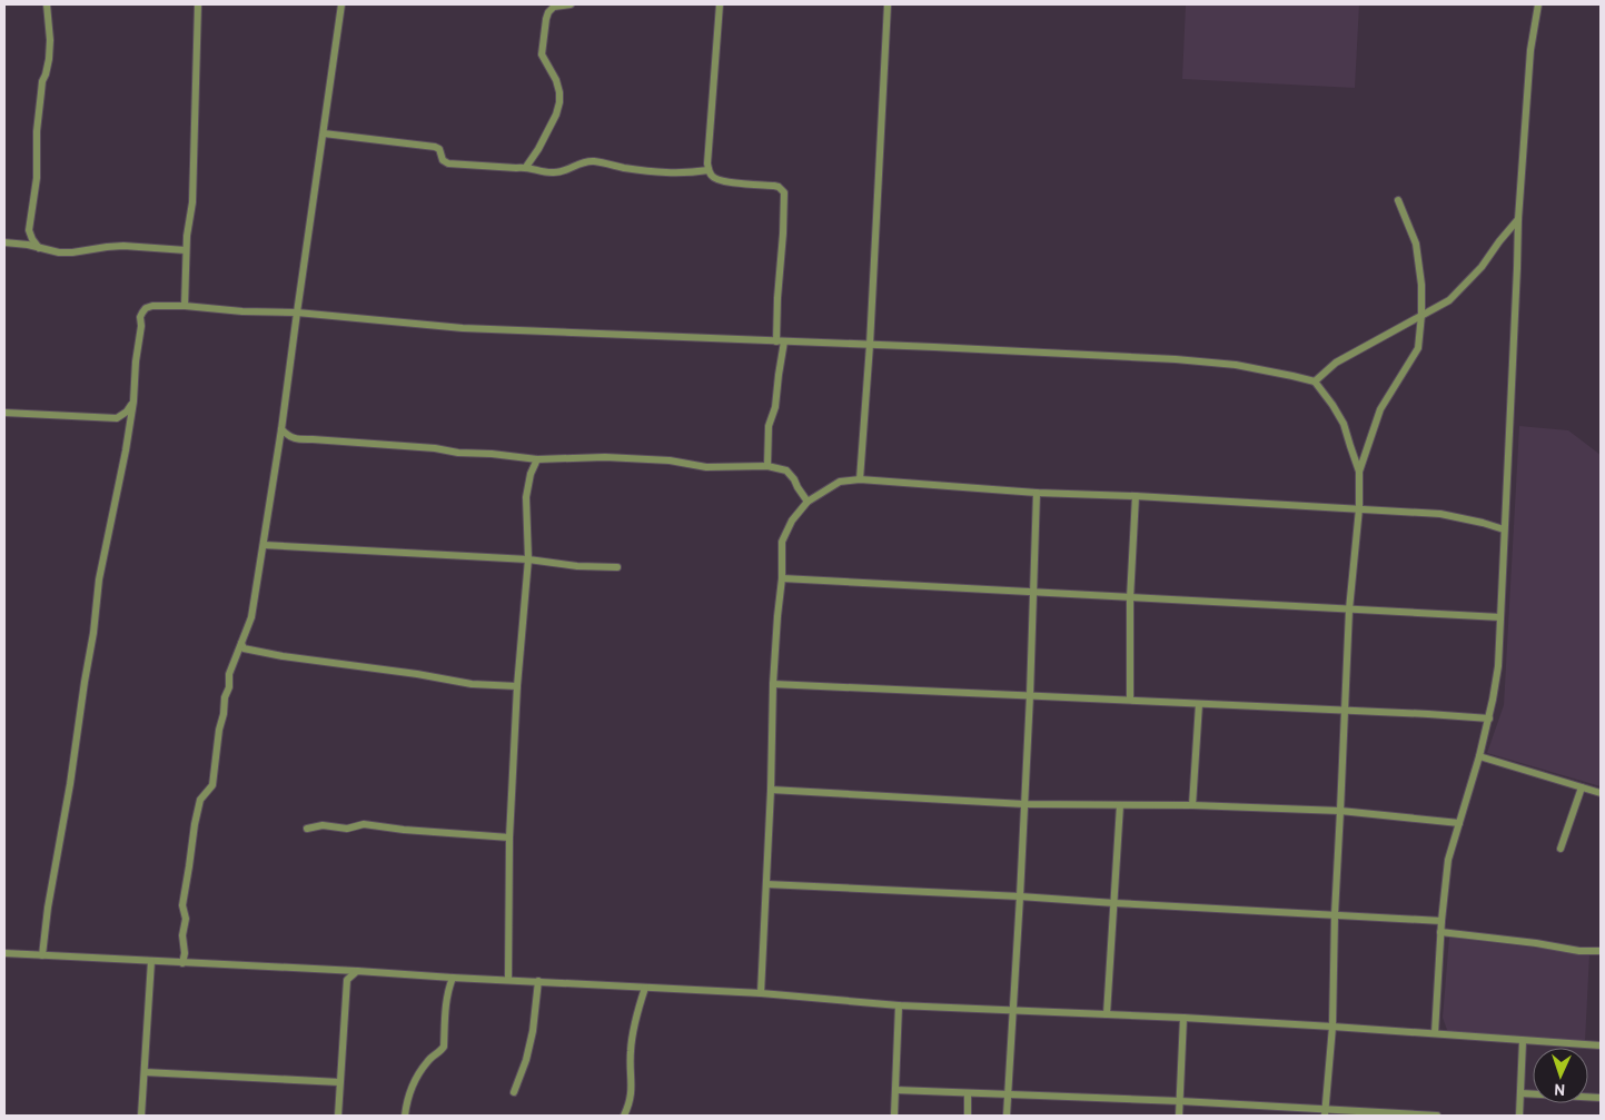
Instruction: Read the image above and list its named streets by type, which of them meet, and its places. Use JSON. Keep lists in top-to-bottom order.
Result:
{
  "north": "bottom"
}
